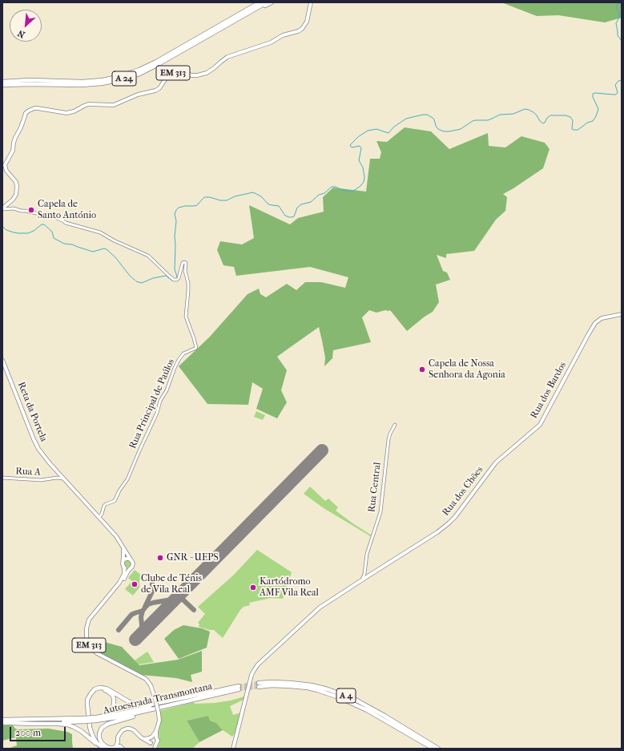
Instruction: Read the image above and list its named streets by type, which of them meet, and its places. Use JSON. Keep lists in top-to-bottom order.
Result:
{
  "streets": {
    "highway": ["A 24", "A 4", "Autoestrada Transmontana"],
    "main road": [
      "EM 313",
      "Rua dos Bardos",
      "Reta da Portela",
      "Rua dos Chões"
    ],
    "street": ["Rua Principal de Paúlos", "Rua A", "Rua Central"]
  },
  "crossings": [
    ["EM 313", "Rua Principal de Paúlos"],
    ["EM 313", "Reta da Portela"],
    ["Rua dos Bardos", "Rua dos Chões"],
    ["Rua Principal de Paúlos", "Reta da Portela"],
    ["Rua Central", "Rua dos Chões"]
  ],
  "places": [
    "Capela de Santo António",
    "Capela de Nossa Senhora da Agonia",
    "GNR - UEPS",
    "Clube de Ténis de Vila Real",
    "Kartódromo AMF Vila Real"
  ],
  "scale_bar": "200 m",
  "north": "bottom left"
}
